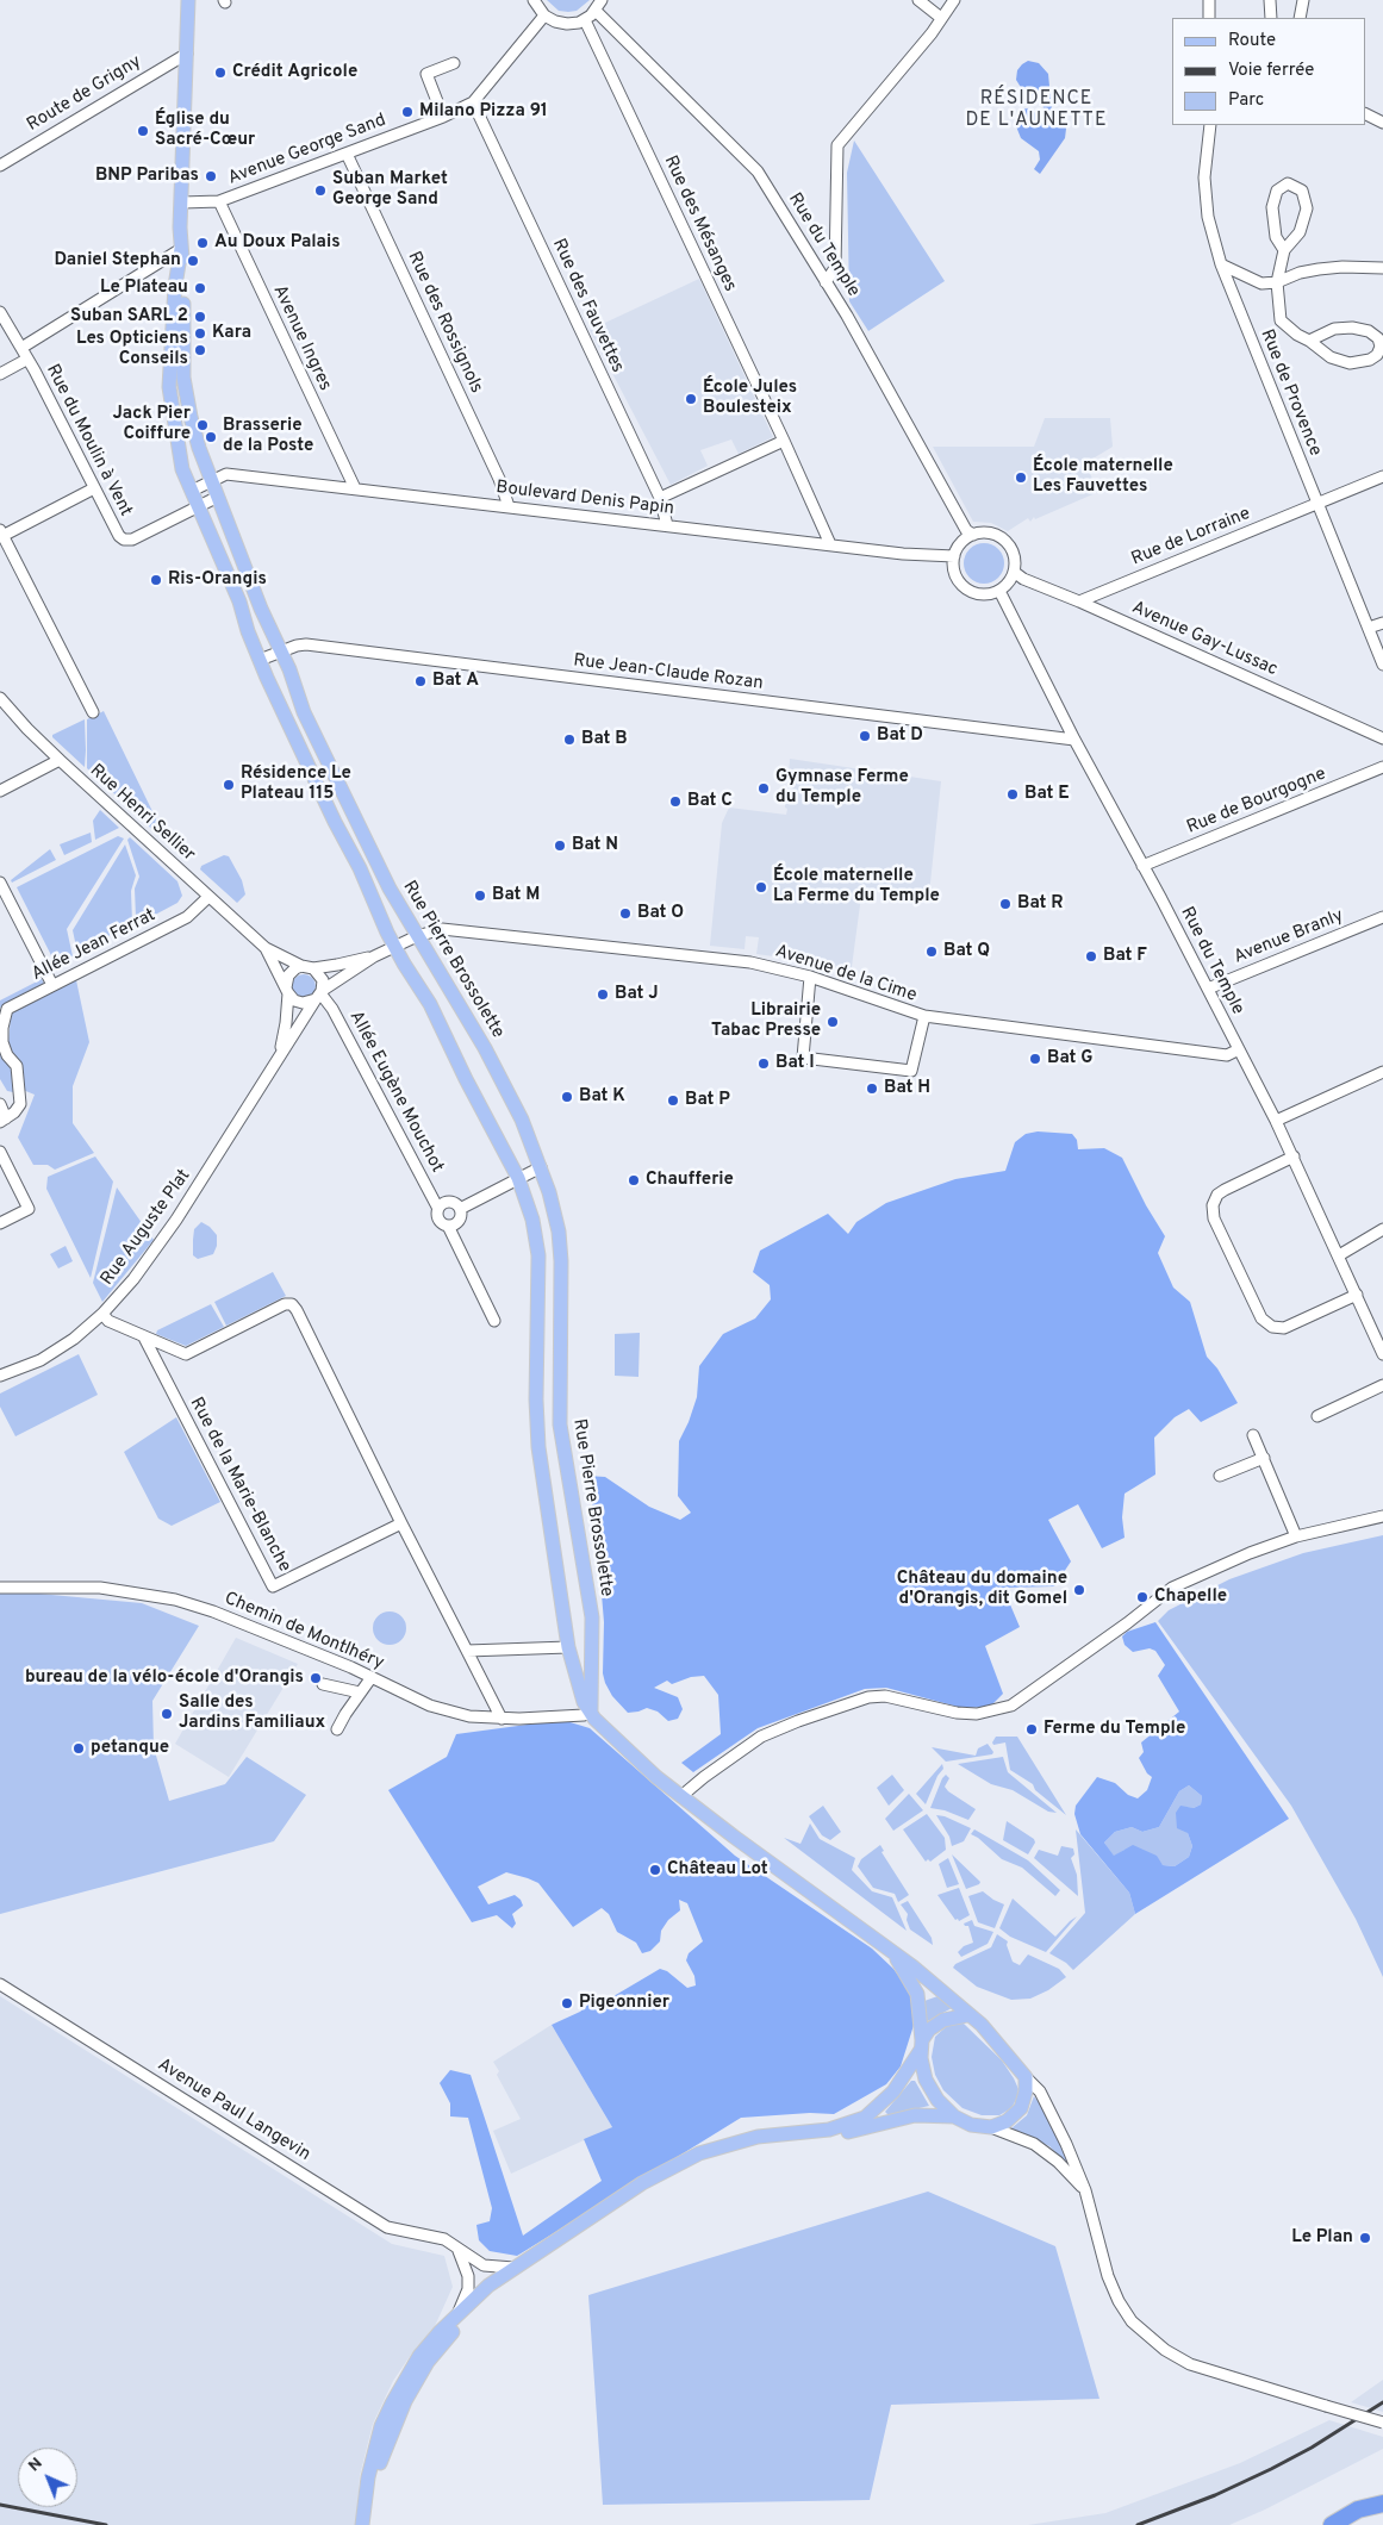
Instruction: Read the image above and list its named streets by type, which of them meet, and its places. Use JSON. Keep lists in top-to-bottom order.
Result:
{
  "streets": {
    "main road": ["Rue Pierre Brossolette"],
    "street": [
      "Route de Grigny",
      "Avenue George Sand",
      "Rue des Mésanges",
      "Rue du Temple",
      "Rue des Fauvettes",
      "Rue des Rossignols",
      "Avenue Ingres",
      "Rue de Provence",
      "Rue du Moulin à Vent",
      "Boulevard Denis Papin",
      "Rue de Lorraine",
      "Avenue Gay-Lussac",
      "Rue Jean-Claude Rozan",
      "Rue de Bourgogne",
      "Rue Henri Sellier",
      "Avenue Branly",
      "Allée Jean Ferrat",
      "Avenue de la Cime",
      "Allée Eugène Mouchot",
      "Rue Auguste Plat",
      "Rue de la Marie-Blanche",
      "Chemin de Montlhéry",
      "Avenue Paul Langevin"
    ]
  },
  "crossings": [
    ["Route de Grigny", "Rue Pierre Brossolette"],
    ["Avenue George Sand", "Rue des Fauvettes"],
    ["Avenue George Sand", "Rue des Rossignols"],
    ["Avenue George Sand", "Avenue Ingres"],
    ["Avenue George Sand", "Rue Pierre Brossolette"],
    ["Rue des Mésanges", "Boulevard Denis Papin"],
    ["Rue du Temple", "Boulevard Denis Papin"],
    ["Rue du Temple", "Avenue Gay-Lussac"],
    ["Rue du Temple", "Rue Jean-Claude Rozan"],
    ["Rue du Temple", "Rue de Bourgogne"],
    ["Rue du Temple", "Avenue Branly"],
    ["Rue du Temple", "Avenue de la Cime"],
    ["Rue des Fauvettes", "Boulevard Denis Papin"],
    ["Rue des Rossignols", "Boulevard Denis Papin"],
    ["Avenue Ingres", "Boulevard Denis Papin"],
    ["Rue de Provence", "Rue de Lorraine"],
    ["Rue du Moulin à Vent", "Rue Pierre Brossolette"],
    ["Boulevard Denis Papin", "Avenue Gay-Lussac"],
    ["Boulevard Denis Papin", "Rue Pierre Brossolette"],
    ["Rue de Lorraine", "Avenue Gay-Lussac"],
    ["Rue Jean-Claude Rozan", "Rue Pierre Brossolette"],
    ["Rue Henri Sellier", "Allée Jean Ferrat"],
    ["Rue Pierre Brossolette", "Avenue de la Cime"],
    ["Rue Pierre Brossolette", "Chemin de Montlhéry"],
    ["Allée Eugène Mouchot", "Rue Auguste Plat"]
  ],
  "districts": ["RÉSIDENCE DE L'AUNETTE"],
  "places": [
    "Crédit Agricole",
    "Milano Pizza 91",
    "Église du Sacré-Cœur",
    "BNP Paribas",
    "Suban Market George Sand",
    "Au Doux Palais",
    "Daniel Stephan",
    "Le Plateau",
    "Suban SARL 2",
    "Kara",
    "Les Opticiens Conseils",
    "École Jules Boulesteix",
    "Jack Pier Coiffure",
    "Brasserie de la Poste",
    "École maternelle Les Fauvettes",
    "Ris-Orangis",
    "Bat A",
    "Bat D",
    "Bat B",
    "Résidence Le Plateau 115",
    "Gymnase Ferme du Temple",
    "Bat E",
    "Bat C",
    "Bat N",
    "École maternelle La Ferme du Temple",
    "Bat M",
    "Bat R",
    "Bat O",
    "Bat Q",
    "Bat F",
    "Bat J",
    "Librairie Tabac Presse",
    "Bat G",
    "Bat I",
    "Bat H",
    "Bat K",
    "Bat P",
    "Chaufferie",
    "Château du domaine d'Orangis, dit Gomel",
    "Chapelle",
    "bureau de la vélo-école d'Orangis",
    "Salle des Jardins Familiaux",
    "Ferme du Temple",
    "petanque",
    "Château Lot",
    "Pigeonnier",
    "Le Plan"
  ],
  "legend": ["Route", "Voie ferrée", "Parc"],
  "north": "top left"
}
